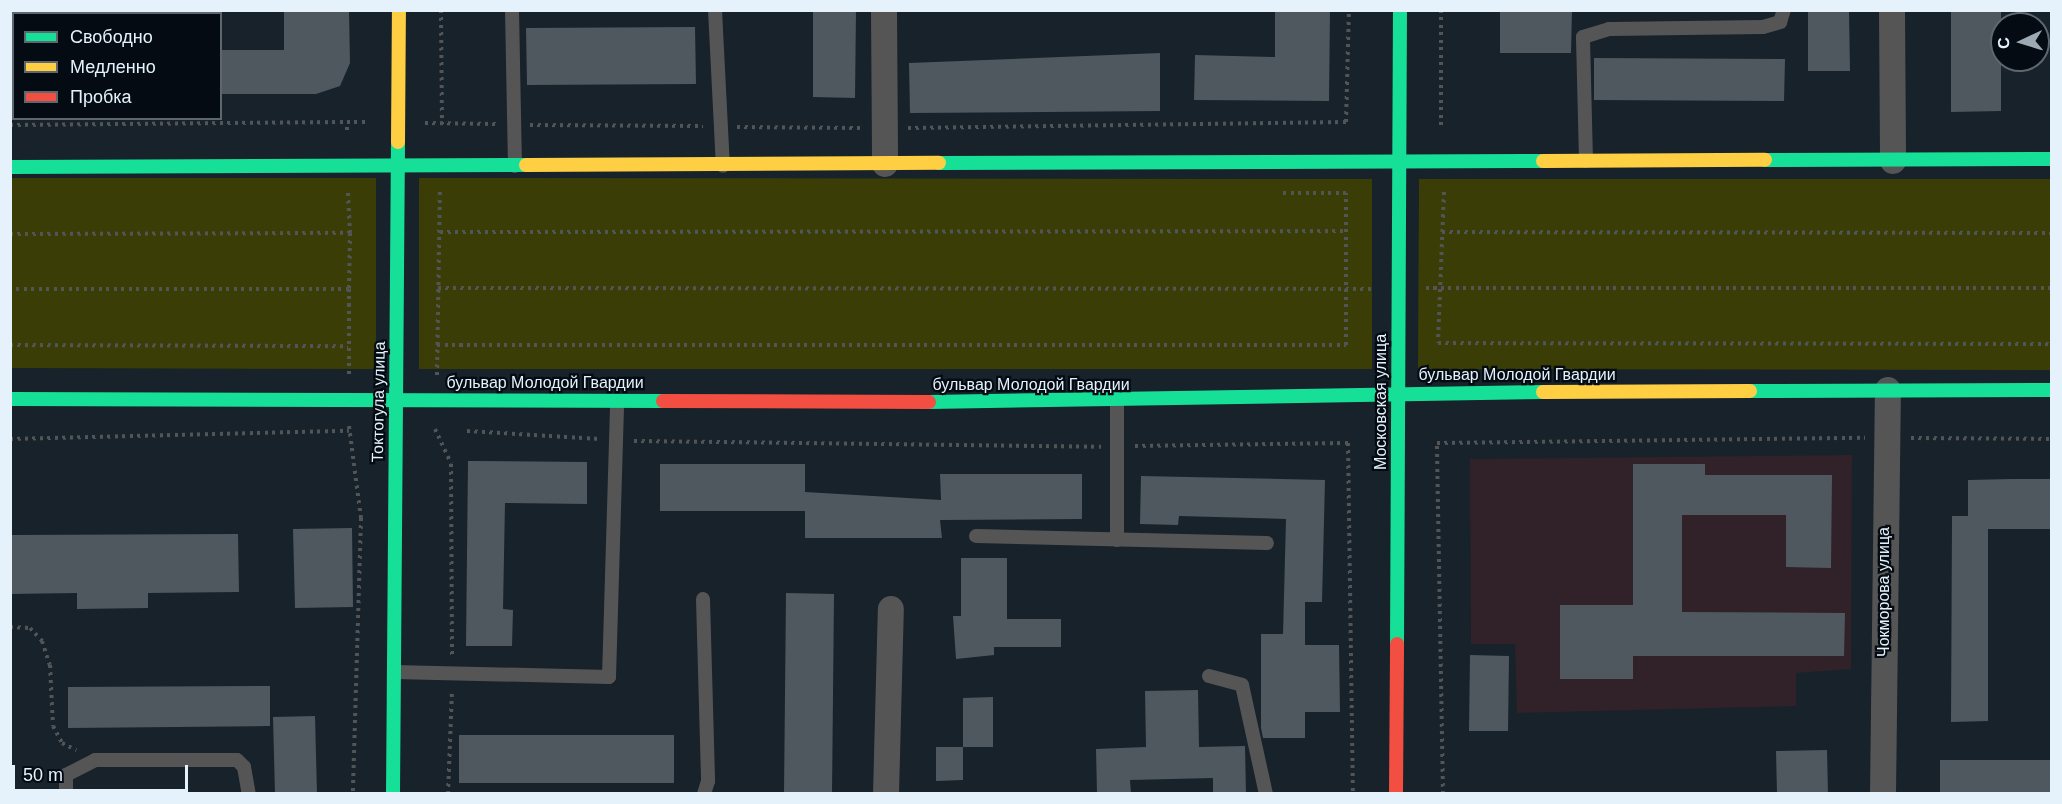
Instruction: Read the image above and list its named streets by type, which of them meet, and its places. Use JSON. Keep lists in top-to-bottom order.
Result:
{
  "streets": {
    "main road": ["бульвар Молодой Гвардии", "Токтогула улица", "Московская улица"],
    "street": ["Чокморова улица"]
  },
  "crossings": [
    ["бульвар Молодой Гвардии", "Токтогула улица"],
    ["бульвар Молодой Гвардии", "Московская улица"],
    ["бульвар Молодой Гвардии", "Чокморова улица"]
  ],
  "legend": ["Свободно", "Медленно", "Пробка"],
  "scale_bar": "50 m",
  "north": "left"
}
